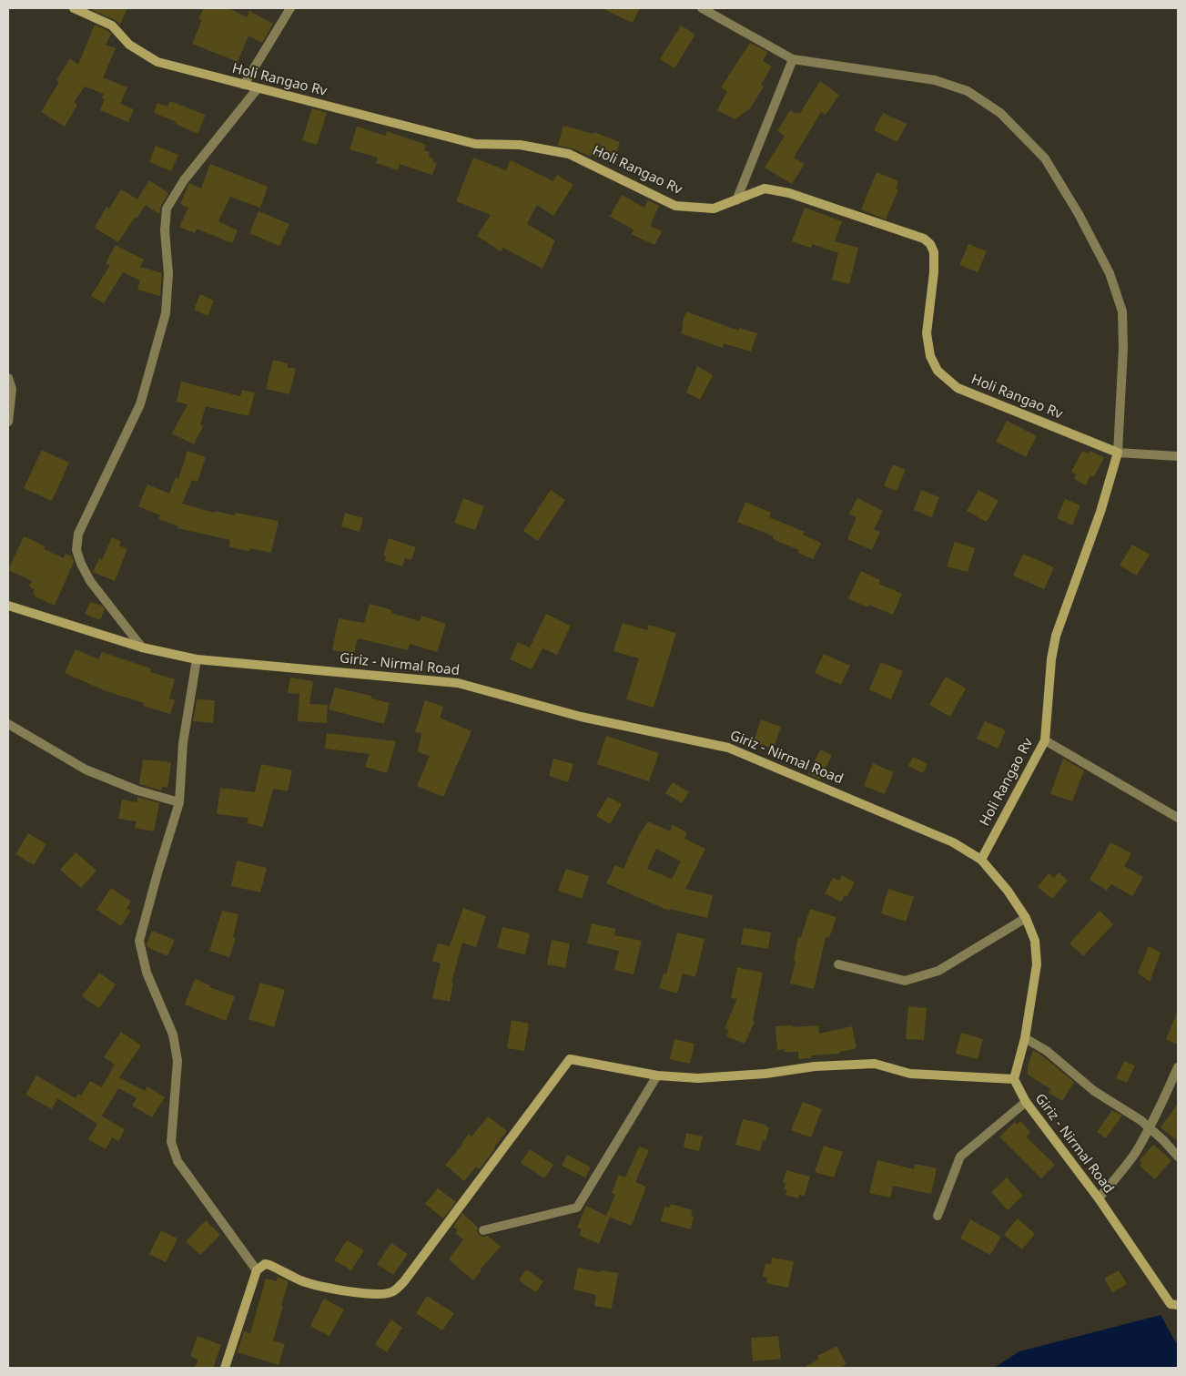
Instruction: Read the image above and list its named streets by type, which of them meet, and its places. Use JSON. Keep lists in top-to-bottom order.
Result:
{
  "streets": {
    "street": ["Holi Rangao Rv", "Giriz - Nirmal Road"]
  },
  "crossings": [
    ["Holi Rangao Rv", "Giriz - Nirmal Road"]
  ]
}
